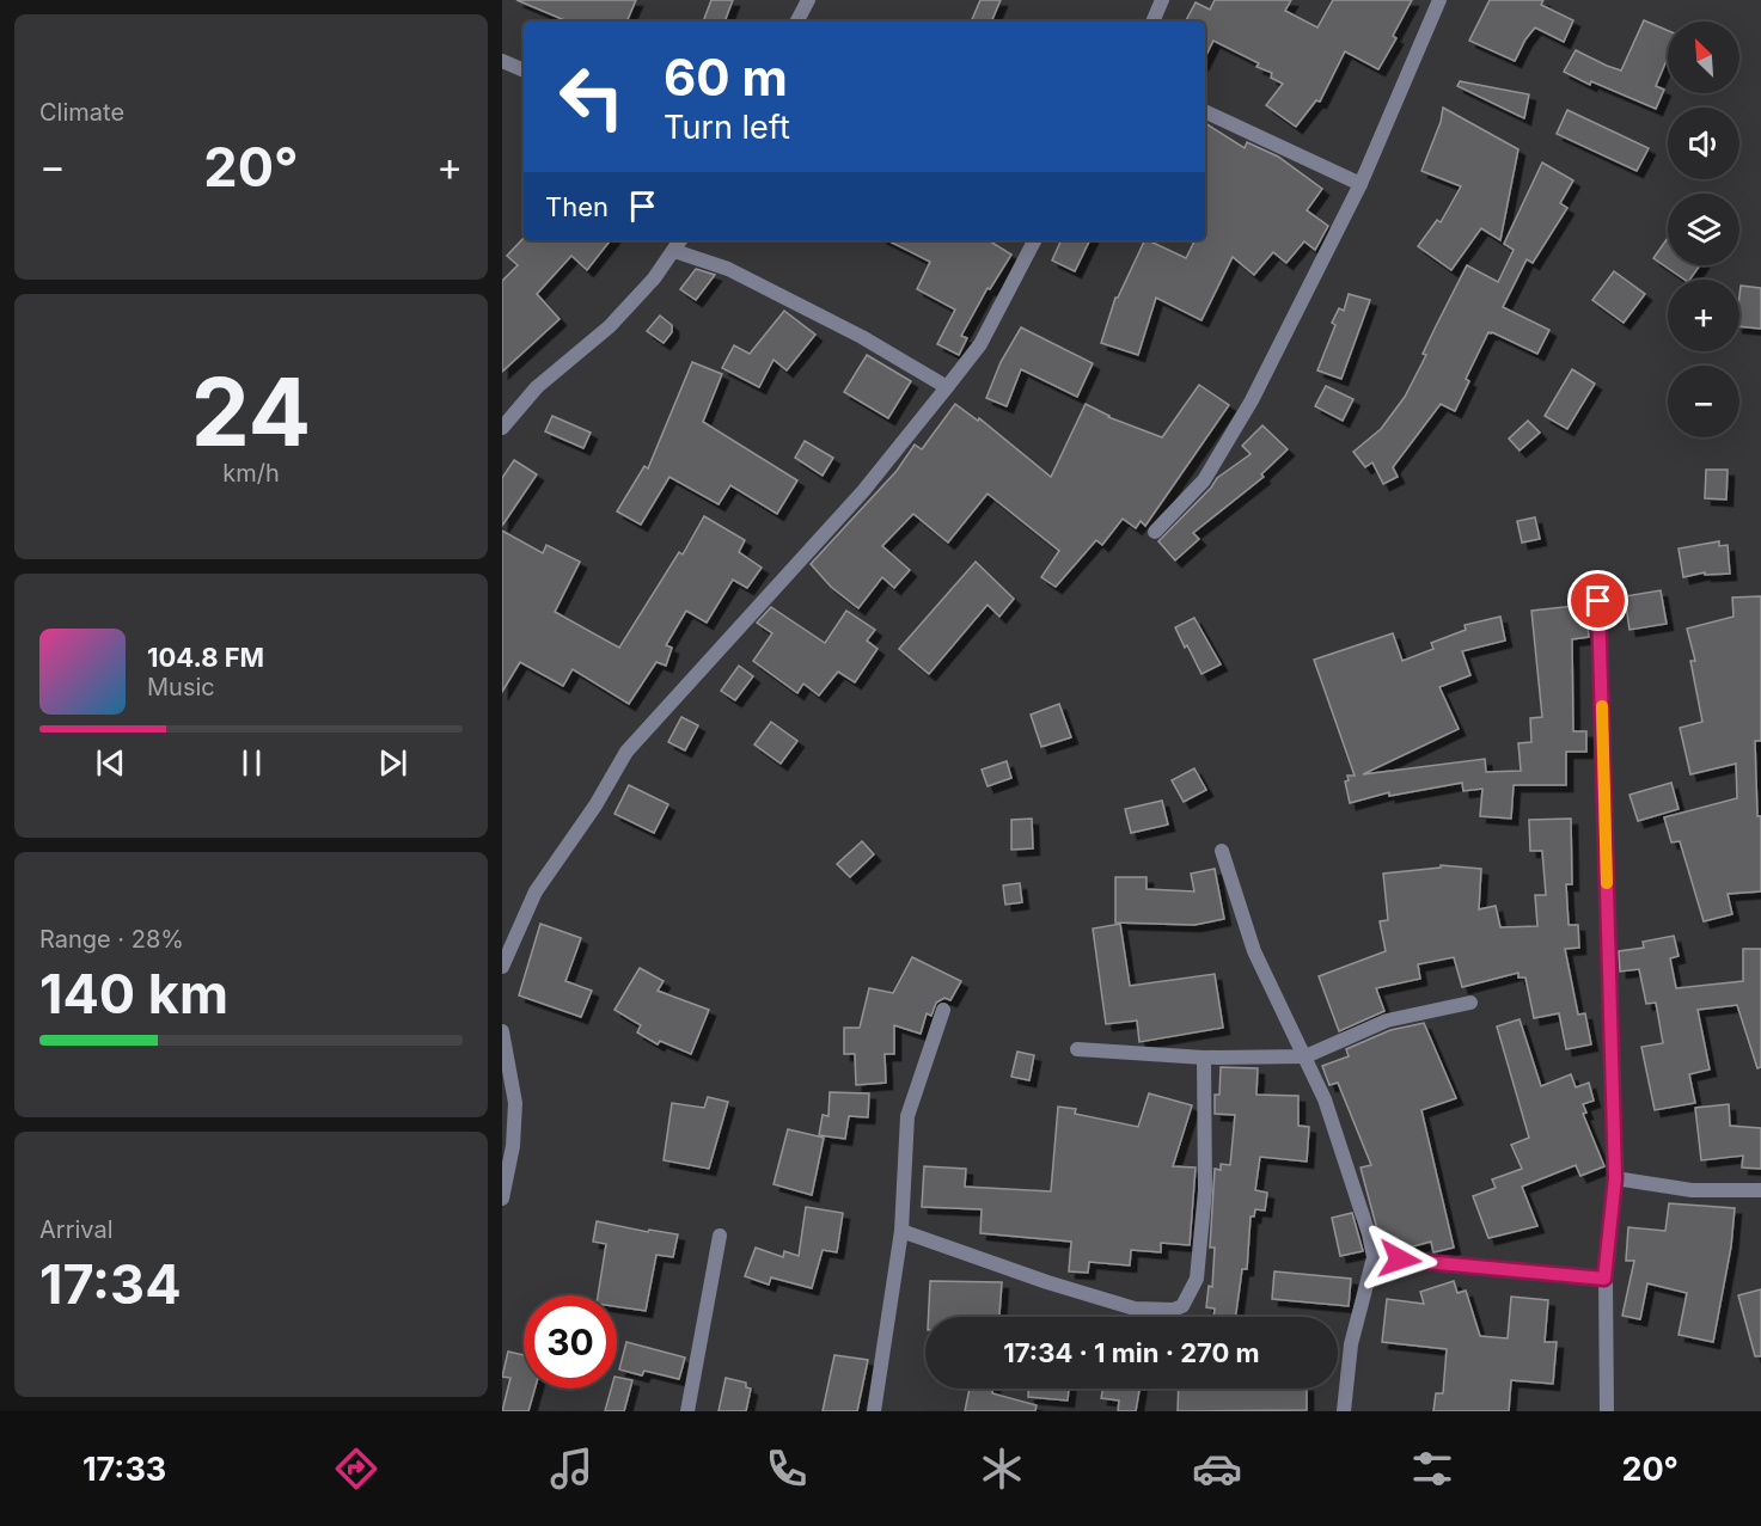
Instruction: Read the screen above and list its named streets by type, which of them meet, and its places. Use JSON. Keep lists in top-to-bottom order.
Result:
{
  "north": "top left",
  "page": {
    "tile": [
      "Climate",
      ["24", "km/h"],
      ["Range · 28%", "140 km"],
      ["Arrival", "17:34"]
    ],
    "map_buttons": ["+", "−"],
    "turn": ["60 m", "Turn left"],
    "heat": ["−", "20°", "+"],
    "then": "Then",
    "song": ["104.8 FM", "Music"],
    "limit": "30",
    "trip": "17:34 · 1 min · 270 m",
    "tabs": ["17:33", "20°"]
  }
}
